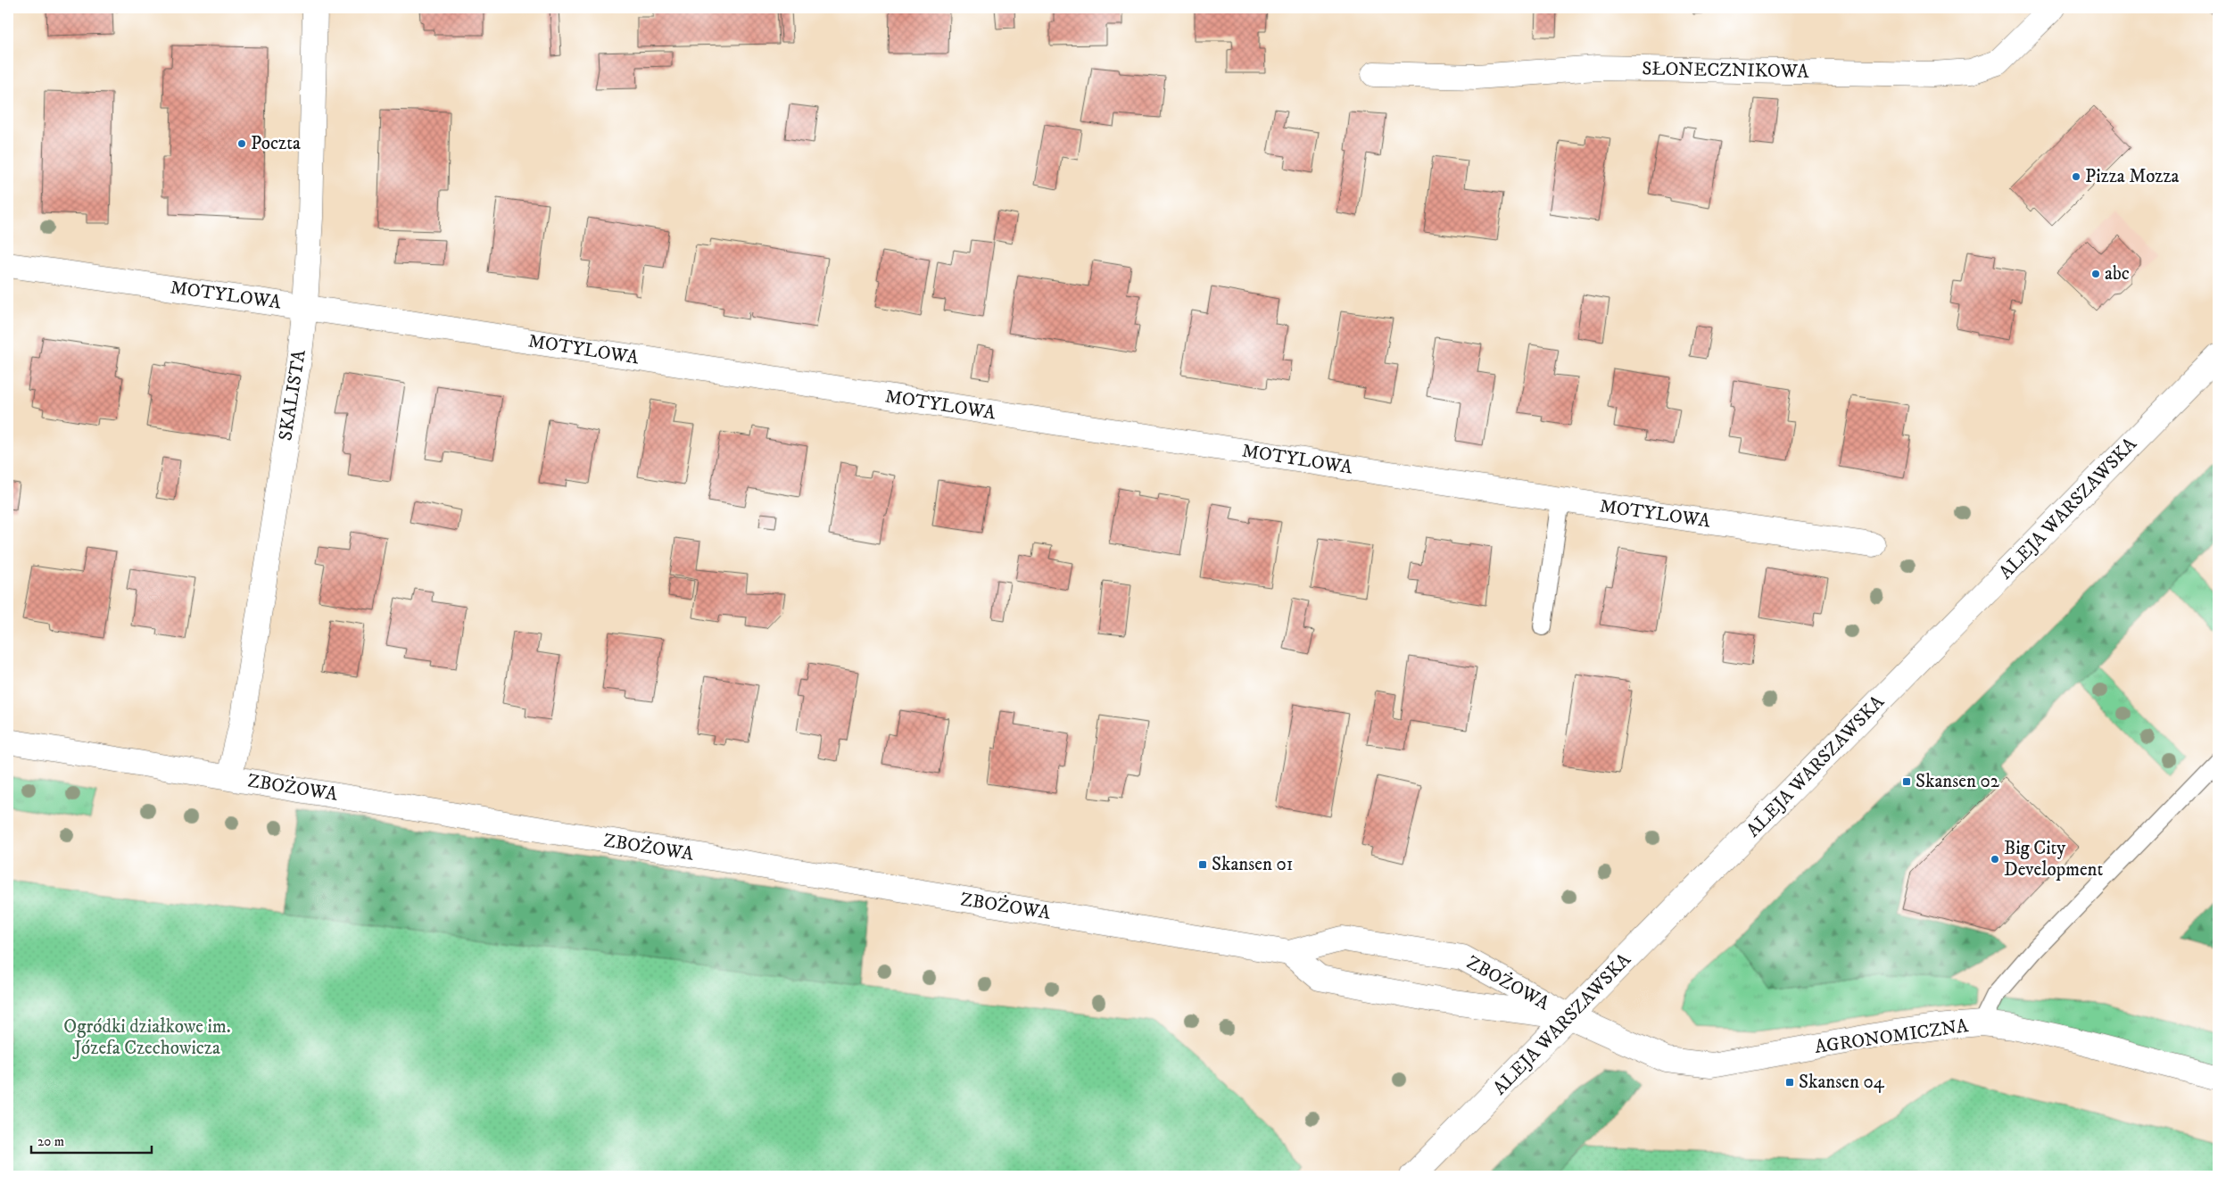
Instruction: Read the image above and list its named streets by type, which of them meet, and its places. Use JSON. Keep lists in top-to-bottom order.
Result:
{
  "streets": {
    "street": [
      "SŁONECZNIKOWA",
      "MOTYLOWA",
      "SKALISTA",
      "ALEJA WARSZAWSKA",
      "ZBOŻOWA",
      "AGRONOMICZNA"
    ]
  },
  "crossings": [
    ["MOTYLOWA", "SKALISTA"],
    ["SKALISTA", "ZBOŻOWA"],
    ["ALEJA WARSZAWSKA", "ZBOŻOWA"],
    ["ALEJA WARSZAWSKA", "AGRONOMICZNA"],
    ["ZBOŻOWA", "AGRONOMICZNA"]
  ],
  "parks": ["Ogródki działkowe im. Józefa Czechowicza"],
  "places": {
    "other": [
      "Poczta",
      "Pizza Mozza",
      "abc",
      "Big City Development"
    ],
    "transit": ["Skansen 02", "Skansen 01", "Skansen 04"]
  },
  "scale_bar": "20 m"
}
